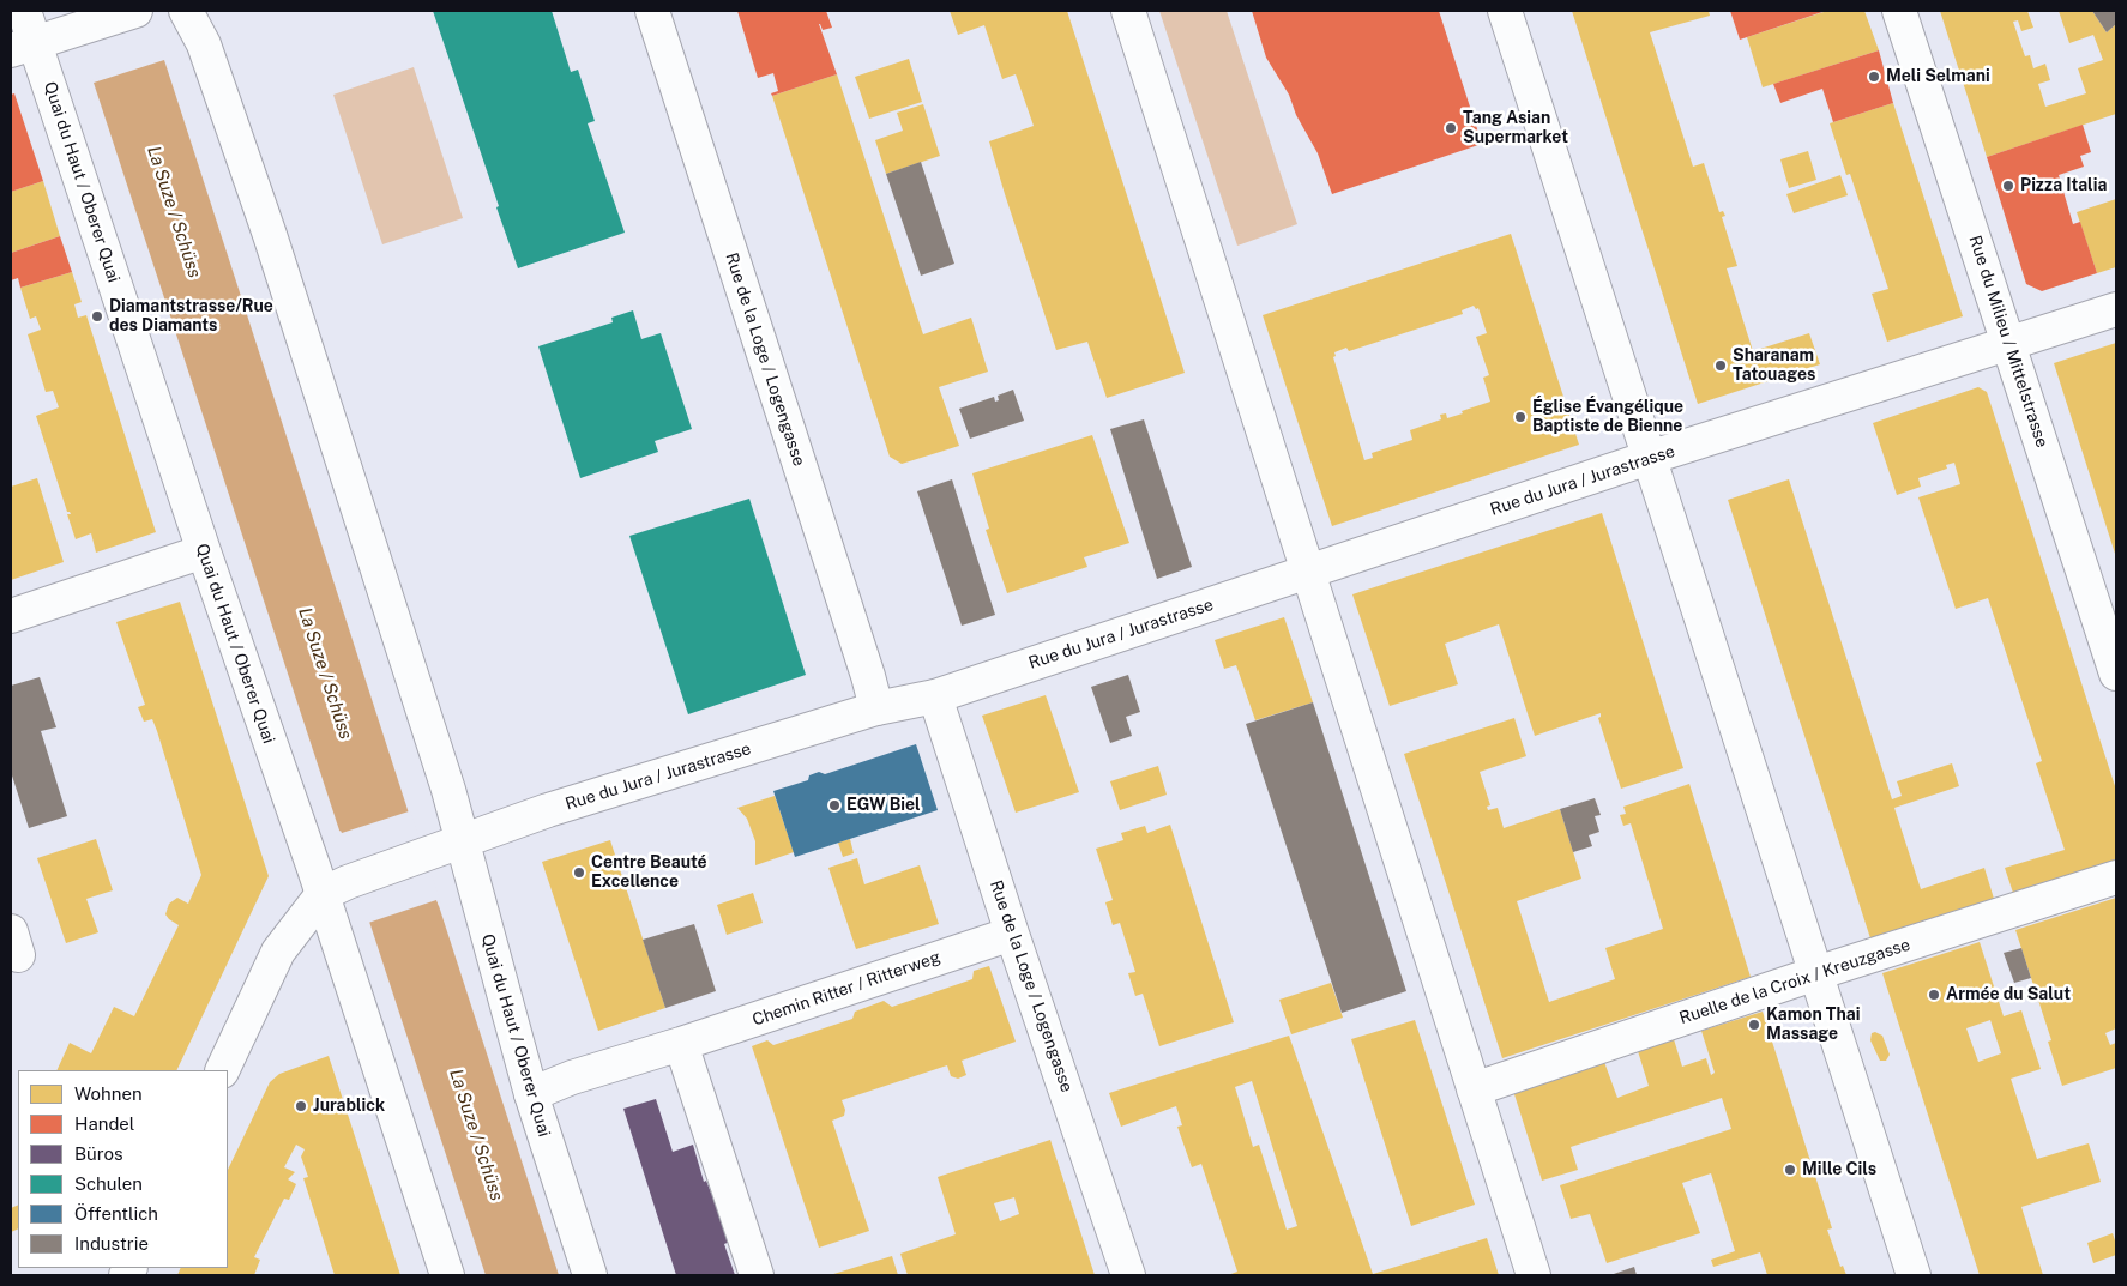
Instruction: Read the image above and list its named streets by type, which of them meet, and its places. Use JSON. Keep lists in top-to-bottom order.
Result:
{
  "streets": {
    "street": [
      "Quai du Haut / Oberer Quai",
      "Rue du Milieu / Mittelstrasse",
      "Rue de la Loge / Logengasse",
      "Rue du Jura / Jurastrasse",
      "Ruelle de la Croix / Kreuzgasse",
      "Chemin Ritter / Ritterweg"
    ]
  },
  "crossings": [
    ["Quai du Haut / Oberer Quai", "Rue du Jura / Jurastrasse"],
    ["Quai du Haut / Oberer Quai", "Chemin Ritter / Ritterweg"],
    ["Rue du Milieu / Mittelstrasse", "Rue du Jura / Jurastrasse"],
    ["Rue de la Loge / Logengasse", "Rue du Jura / Jurastrasse"],
    ["Rue de la Loge / Logengasse", "Chemin Ritter / Ritterweg"]
  ],
  "water": ["La Suze / Schüss"],
  "places": [
    "Meli Selmani",
    "Tang Asian Supermarket",
    "Pizza Italia",
    "Diamantstrasse/Rue des Diamants",
    "Sharanam Tatouages",
    "Église Évangélique Baptiste de Bienne",
    "EGW Biel",
    "Centre Beauté Excellence",
    "Armée du Salut",
    "Kamon Thai Massage",
    "Jurablick",
    "Mille Cils"
  ],
  "legend": [
    "Wohnen",
    "Handel",
    "Büros",
    "Schulen",
    "Öffentlich",
    "Industrie"
  ]
}
